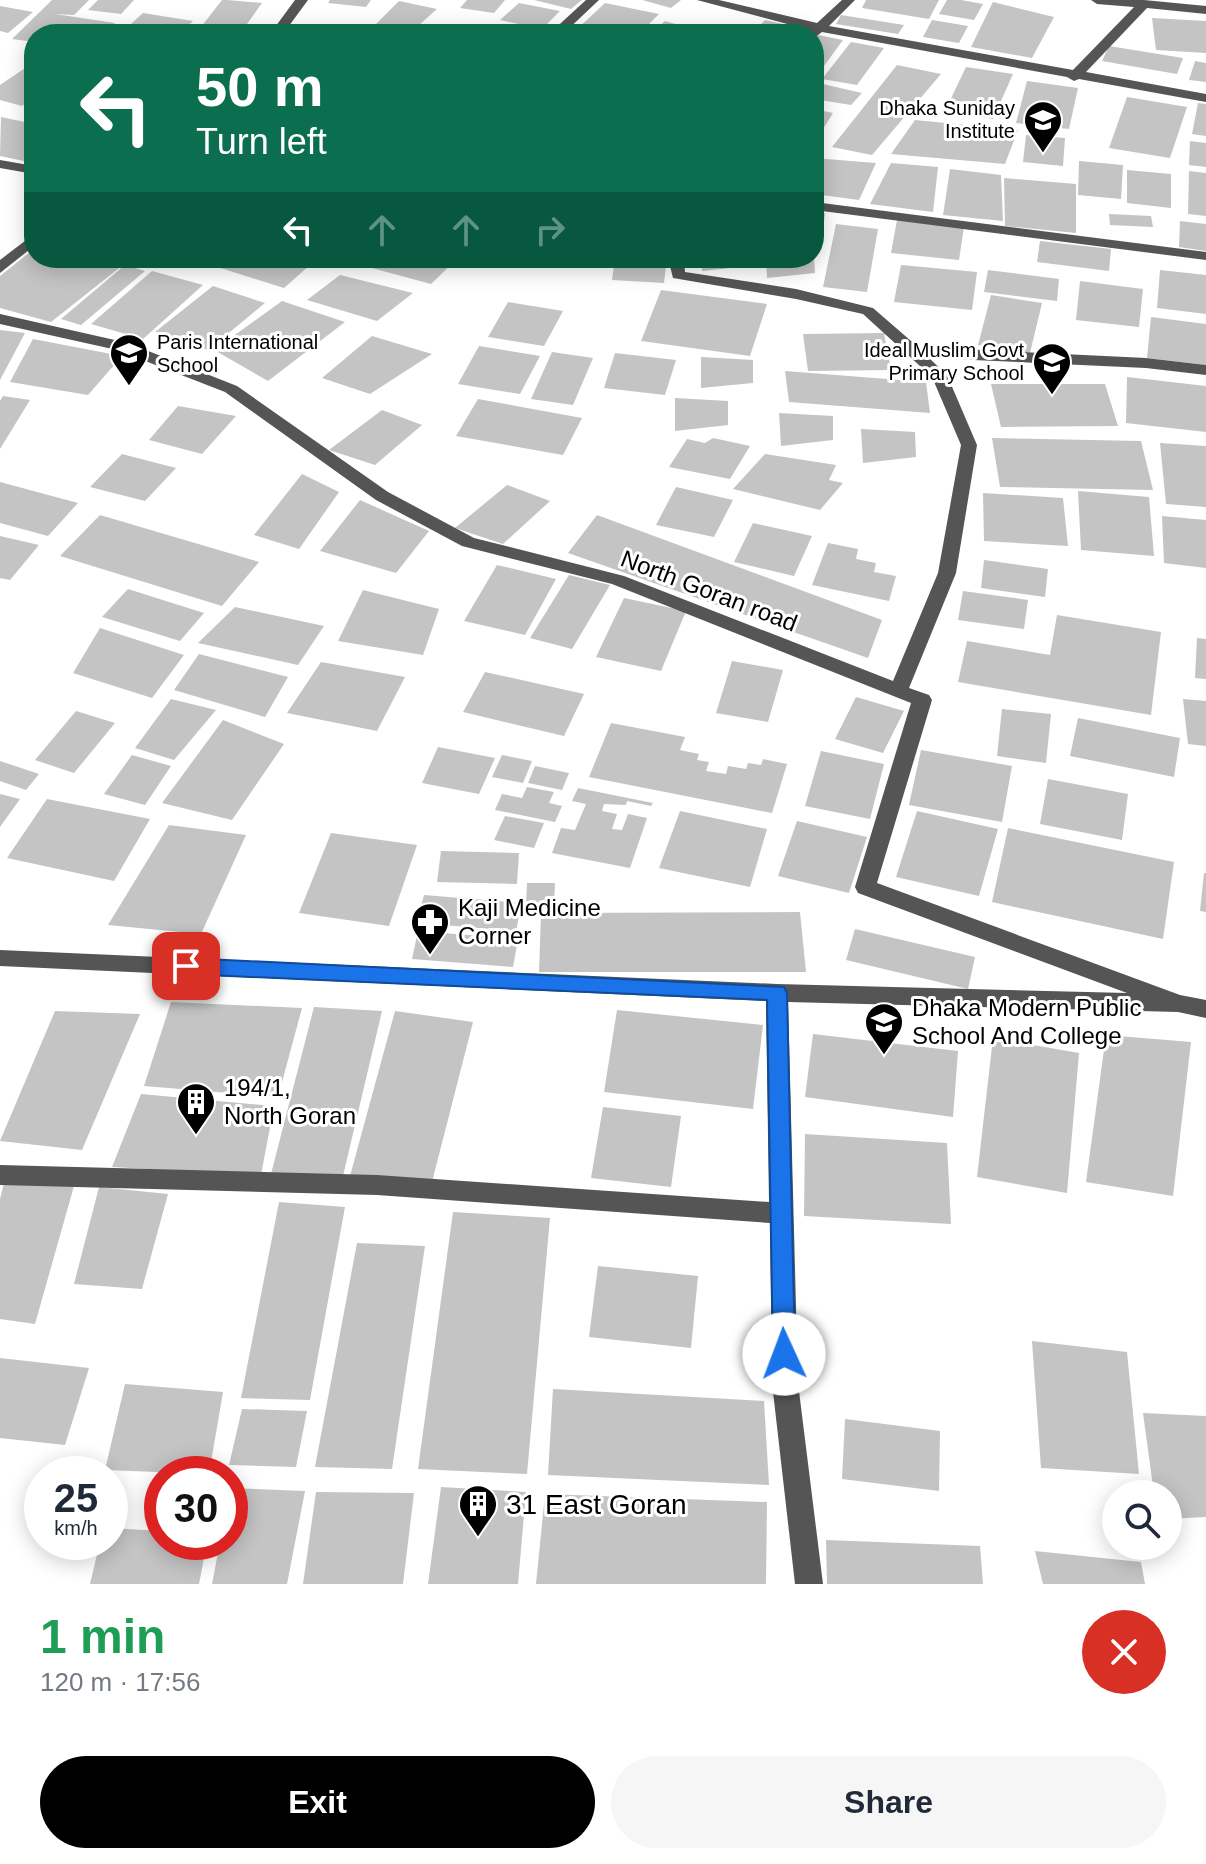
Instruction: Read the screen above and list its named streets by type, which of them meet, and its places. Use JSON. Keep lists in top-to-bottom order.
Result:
{
  "streets": {
    "street": ["North Goran road"]
  },
  "places": {
    "school or university": [
      "Dhaka Suniday Institute",
      "Paris International School",
      "Ideal Muslim Govt Primary School",
      "Dhaka Modern Public School And College"
    ],
    "pharmacy": ["Kaji Medicine Corner"],
    "building": ["194/1, North Goran", "31 East Goran"]
  },
  "page": {
    "turn": ["50 m", "Turn left"],
    "speed": "25 km/h",
    "limit": "30",
    "heading": ["1 min", "120 m · 17:56"],
    "buttons": ["Exit", "Share"]
  }
}
